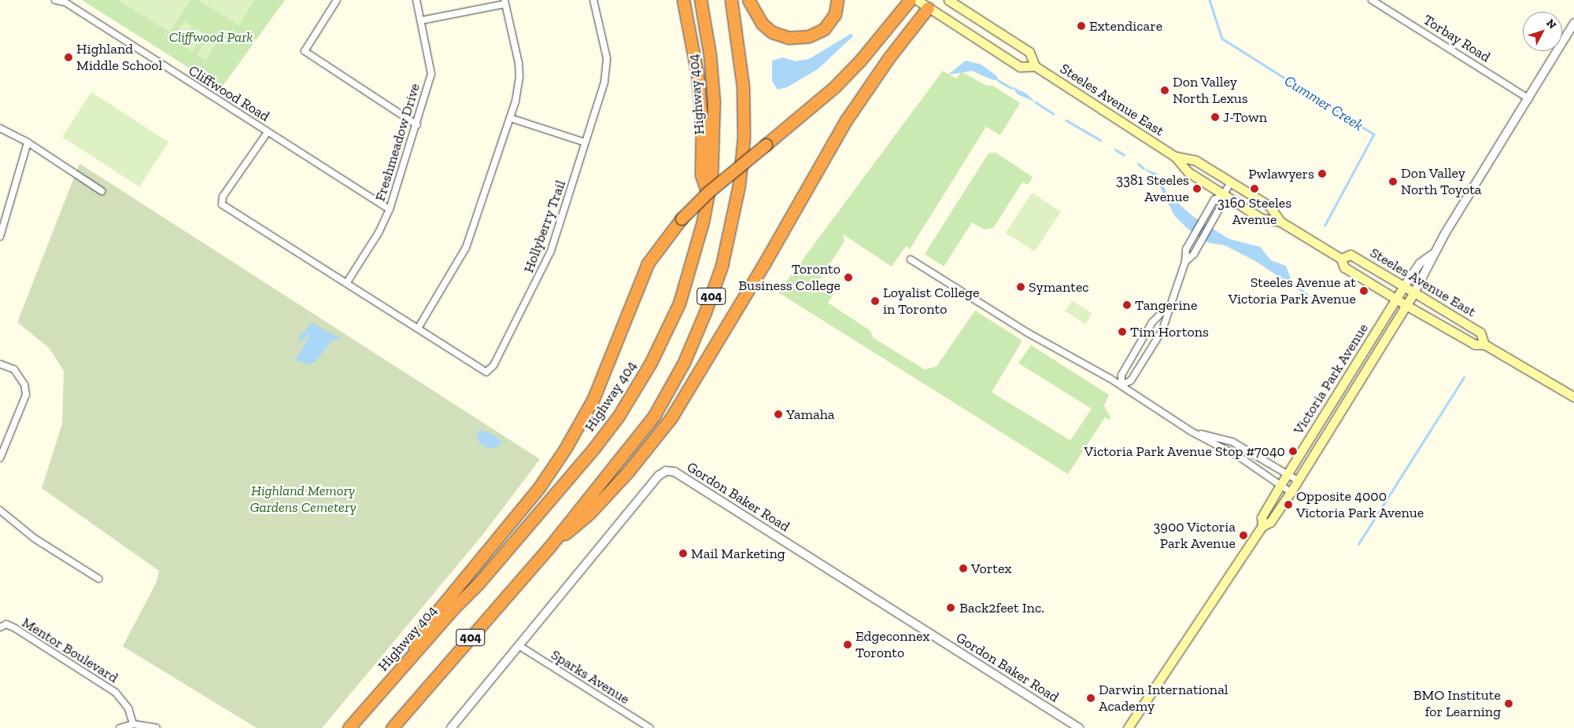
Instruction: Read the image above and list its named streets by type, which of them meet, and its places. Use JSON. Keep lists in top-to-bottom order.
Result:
{
  "streets": {
    "highway": ["Highway 404", "404"],
    "main road": ["Steeles Avenue East", "Victoria Park Avenue"],
    "street": [
      "Torbay Road",
      "Cliffwood Road",
      "Freshmeadow Drive",
      "Hollyberry Trail",
      "Gordon Baker Road",
      "Mentor Boulevard",
      "Sparks Avenue"
    ]
  },
  "crossings": [
    ["Torbay Road", "Victoria Park Avenue"],
    ["Cliffwood Road", "Freshmeadow Drive"],
    ["Cliffwood Road", "Hollyberry Trail"],
    ["Steeles Avenue East", "Victoria Park Avenue"],
    ["Freshmeadow Drive", "Hollyberry Trail"],
    ["Gordon Baker Road", "Sparks Avenue"]
  ],
  "water": ["Cummer Creek"],
  "parks": ["Cliffwood Park", "Highland Memory Gardens Cemetery"],
  "places": [
    "Extendicare",
    "Highland Middle School",
    "Don Valley North Lexus",
    "J-Town",
    "Pwlawyers",
    "Don Valley North Toyota",
    "3381 Steeles Avenue",
    "3160 Steeles Avenue",
    "Toronto Business College",
    "Symantec",
    "Steeles Avenue at Victoria Park Avenue",
    "Loyalist College in Toronto",
    "Tangerine",
    "Tim Hortons",
    "Yamaha",
    "Victoria Park Avenue Stop #7040",
    "Opposite 4000 Victoria Park Avenue",
    "3900 Victoria Park Avenue",
    "Mail Marketing",
    "Vortex",
    "Back2feet Inc.",
    "Edgeconnex Toronto",
    "Darwin International Academy",
    "BMO Institute for Learning"
  ],
  "north": "top right"
}
